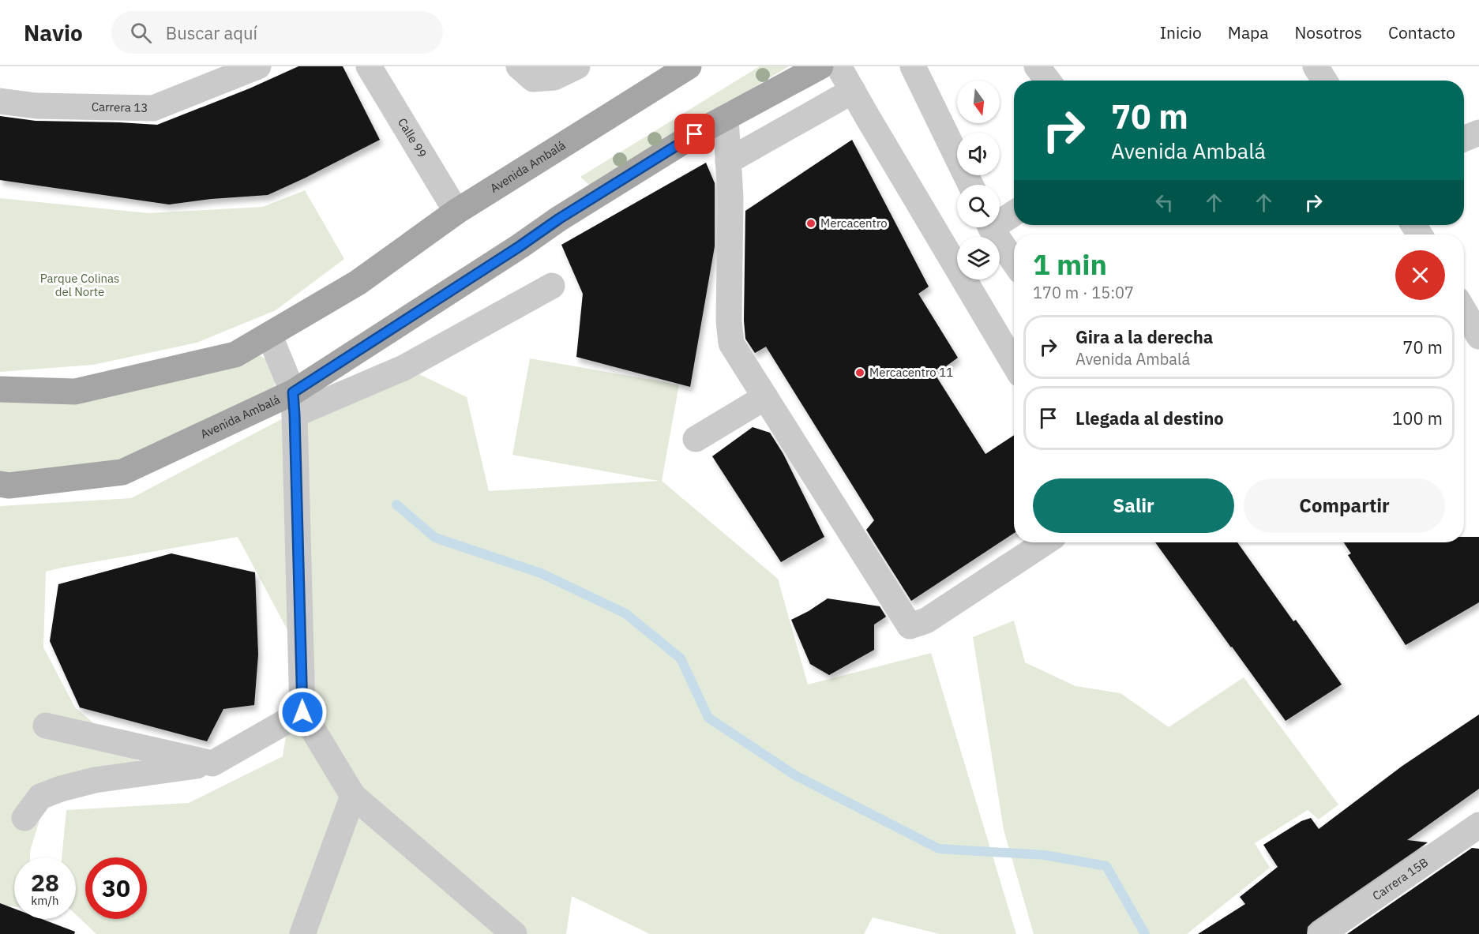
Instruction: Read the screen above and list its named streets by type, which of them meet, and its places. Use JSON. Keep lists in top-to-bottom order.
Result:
{
  "streets": {
    "main road": ["Avenida Ambalá"],
    "street": ["Carrera 13", "Calle 99", "Carrera 15B"]
  },
  "crossings": [
    ["Calle 99", "Avenida Ambalá"]
  ],
  "parks": ["Parque Colinas del Norte"],
  "places": ["Mercacentro", "Mercacentro 11"],
  "north": "bottom",
  "page": {
    "header": "Navio",
    "search": "Buscar aquí",
    "nav": [
      "Inicio",
      "Mapa",
      "Nosotros",
      "Contacto"
    ],
    "turn": ["70 m", "Avenida Ambalá"],
    "heading": ["1 min", "170 m · 15:07"],
    "list": [
      {
        "name": "Gira a la derecha",
        "note": "Avenida Ambalá",
        "value": "70 m"
      },
      {
        "name": "Llegada al destino",
        "value": "100 m"
      }
    ],
    "buttons": ["Salir", "Compartir"],
    "speed": "28 km/h",
    "limit": "30"
  }
}
